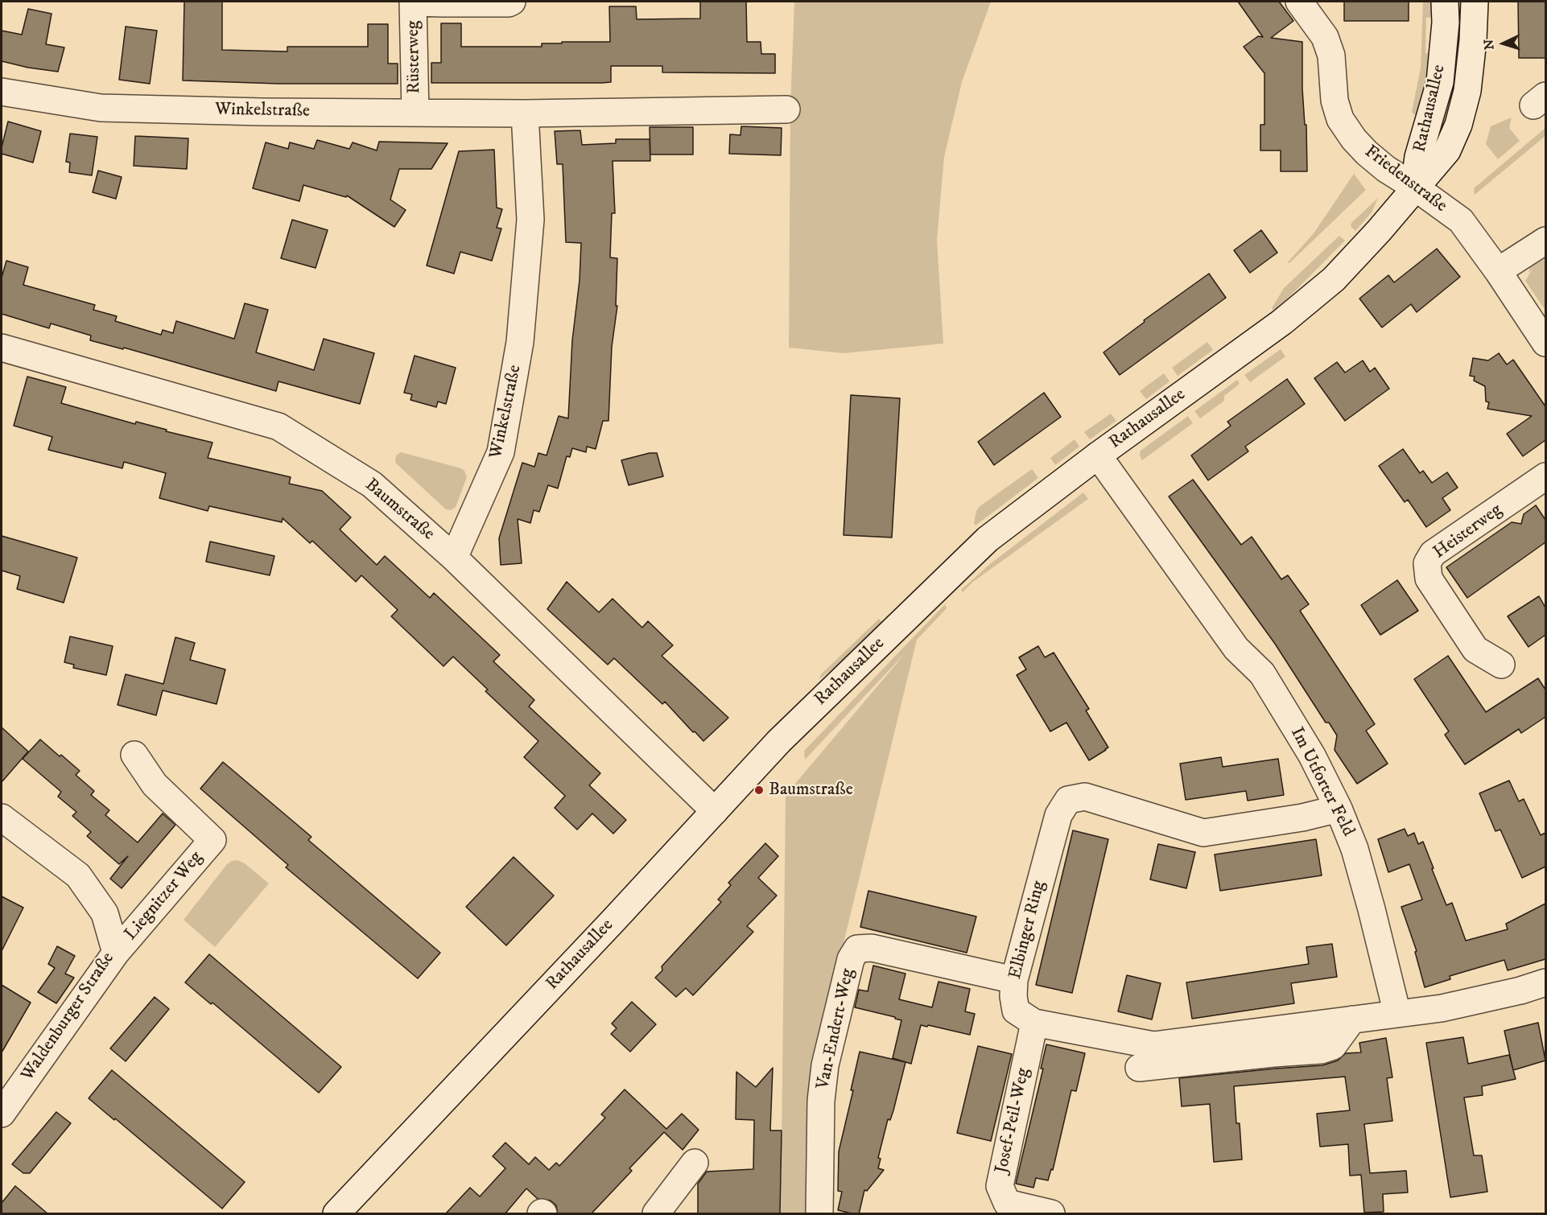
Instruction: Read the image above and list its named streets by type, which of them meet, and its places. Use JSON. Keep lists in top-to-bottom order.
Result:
{
  "streets": {
    "street": [
      "Rüsterweg",
      "Rathausallee",
      "Winkelstraße",
      "Friedenstraße",
      "Baumstraße",
      "Heisterweg",
      "Im Utforter Feld",
      "Liegnitzer Weg",
      "Elbinger Ring",
      "Waldenburger Straße",
      "Van-Endert-Weg",
      "Josef-Peil-Weg"
    ]
  },
  "crossings": [
    ["Rüsterweg", "Winkelstraße"],
    ["Rathausallee", "Friedenstraße"],
    ["Rathausallee", "Baumstraße"],
    ["Rathausallee", "Im Utforter Feld"],
    ["Winkelstraße", "Baumstraße"],
    ["Im Utforter Feld", "Elbinger Ring"],
    ["Liegnitzer Weg", "Waldenburger Straße"],
    ["Elbinger Ring", "Van-Endert-Weg"],
    ["Elbinger Ring", "Josef-Peil-Weg"]
  ],
  "places": ["Baumstraße"],
  "north": "left"
}
